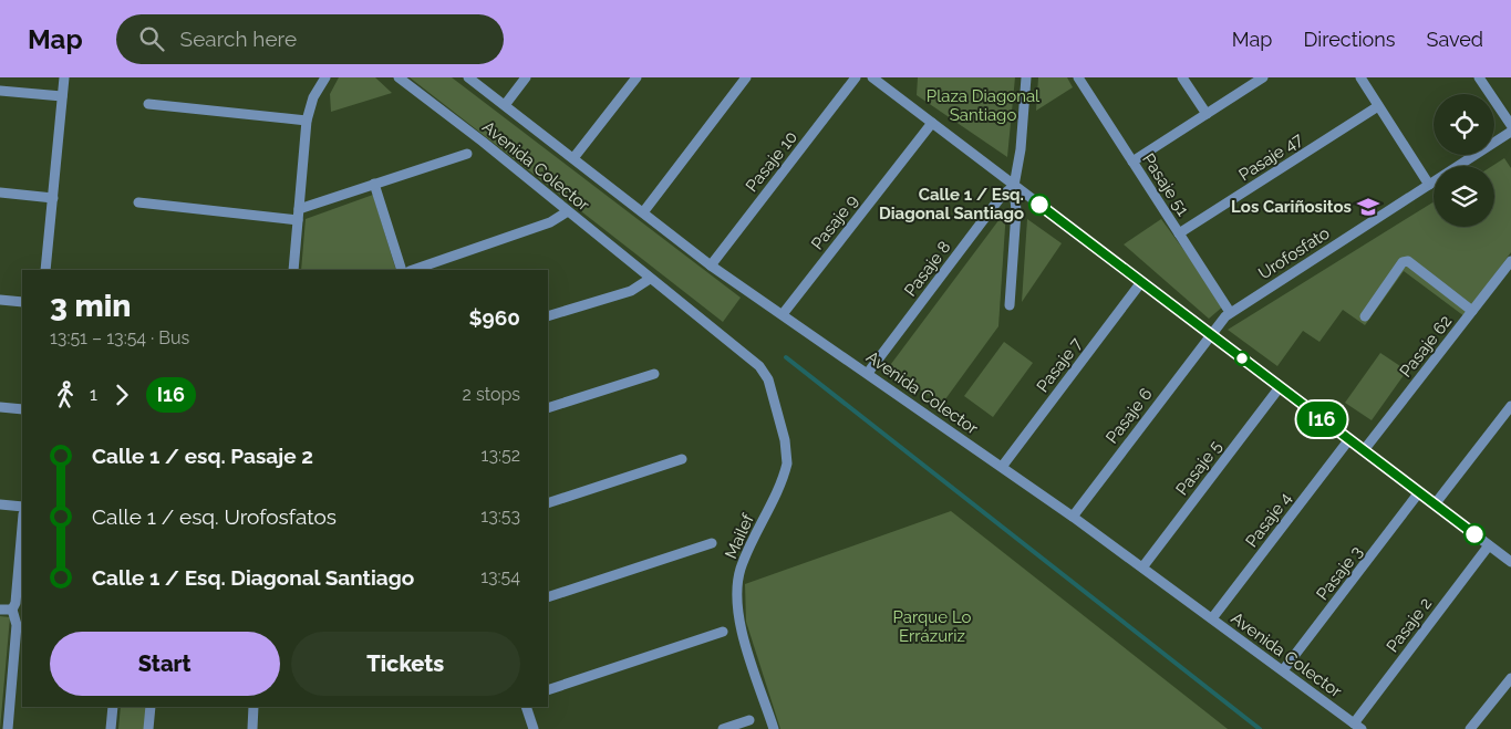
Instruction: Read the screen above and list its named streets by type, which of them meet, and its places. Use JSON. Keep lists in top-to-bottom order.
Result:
{
  "streets": {
    "street": [
      "Pasaje 47",
      "Pasaje 10",
      "Avenida Colector",
      "Pasaje 51",
      "Pasaje 9",
      "Urofosfato",
      "Pasaje 8",
      "Pasaje 62",
      "Pasaje 7",
      "Pasaje 6",
      "Pasaje 5",
      "Pasaje 4",
      "Mailef",
      "Pasaje 3",
      "Pasaje 2"
    ]
  },
  "crossings": [
    ["Pasaje 47", "Pasaje 51"],
    ["Pasaje 10", "Avenida Colector"],
    ["Avenida Colector", "Pasaje 9"],
    ["Avenida Colector", "Pasaje 8"],
    ["Avenida Colector", "Pasaje 7"],
    ["Avenida Colector", "Pasaje 6"],
    ["Avenida Colector", "Pasaje 5"],
    ["Avenida Colector", "Pasaje 4"],
    ["Avenida Colector", "Mailef"],
    ["Avenida Colector", "Pasaje 3"],
    ["Avenida Colector", "Pasaje 2"],
    ["Urofosfato", "Pasaje 6"]
  ],
  "parks": ["Plaza Diagonal Santiago", "Parque Lo Errázuriz"],
  "places": {
    "other": ["Calle 1 / Esq. Diagonal Santiago"],
    "school or university": ["Los Cariñositos"]
  },
  "lines": ["bus line I16"],
  "page": {
    "header": "Map",
    "search": "Search here",
    "nav": ["Map", "Directions", "Saved"],
    "on_map": "I16",
    "heading": ["3 min", "13:51 – 13:54 · Bus", "$960"],
    "legs": ["1", "I16", "2 stops"],
    "list": [
      {
        "name": "Calle 1 / esq. Pasaje 2",
        "value": "13:52"
      },
      {
        "name": "Calle 1 / esq. Urofosfatos",
        "value": "13:53"
      },
      {
        "name": "Calle 1 / Esq. Diagonal Santiago",
        "value": "13:54"
      }
    ],
    "buttons": ["Start", "Tickets"]
  }
}
